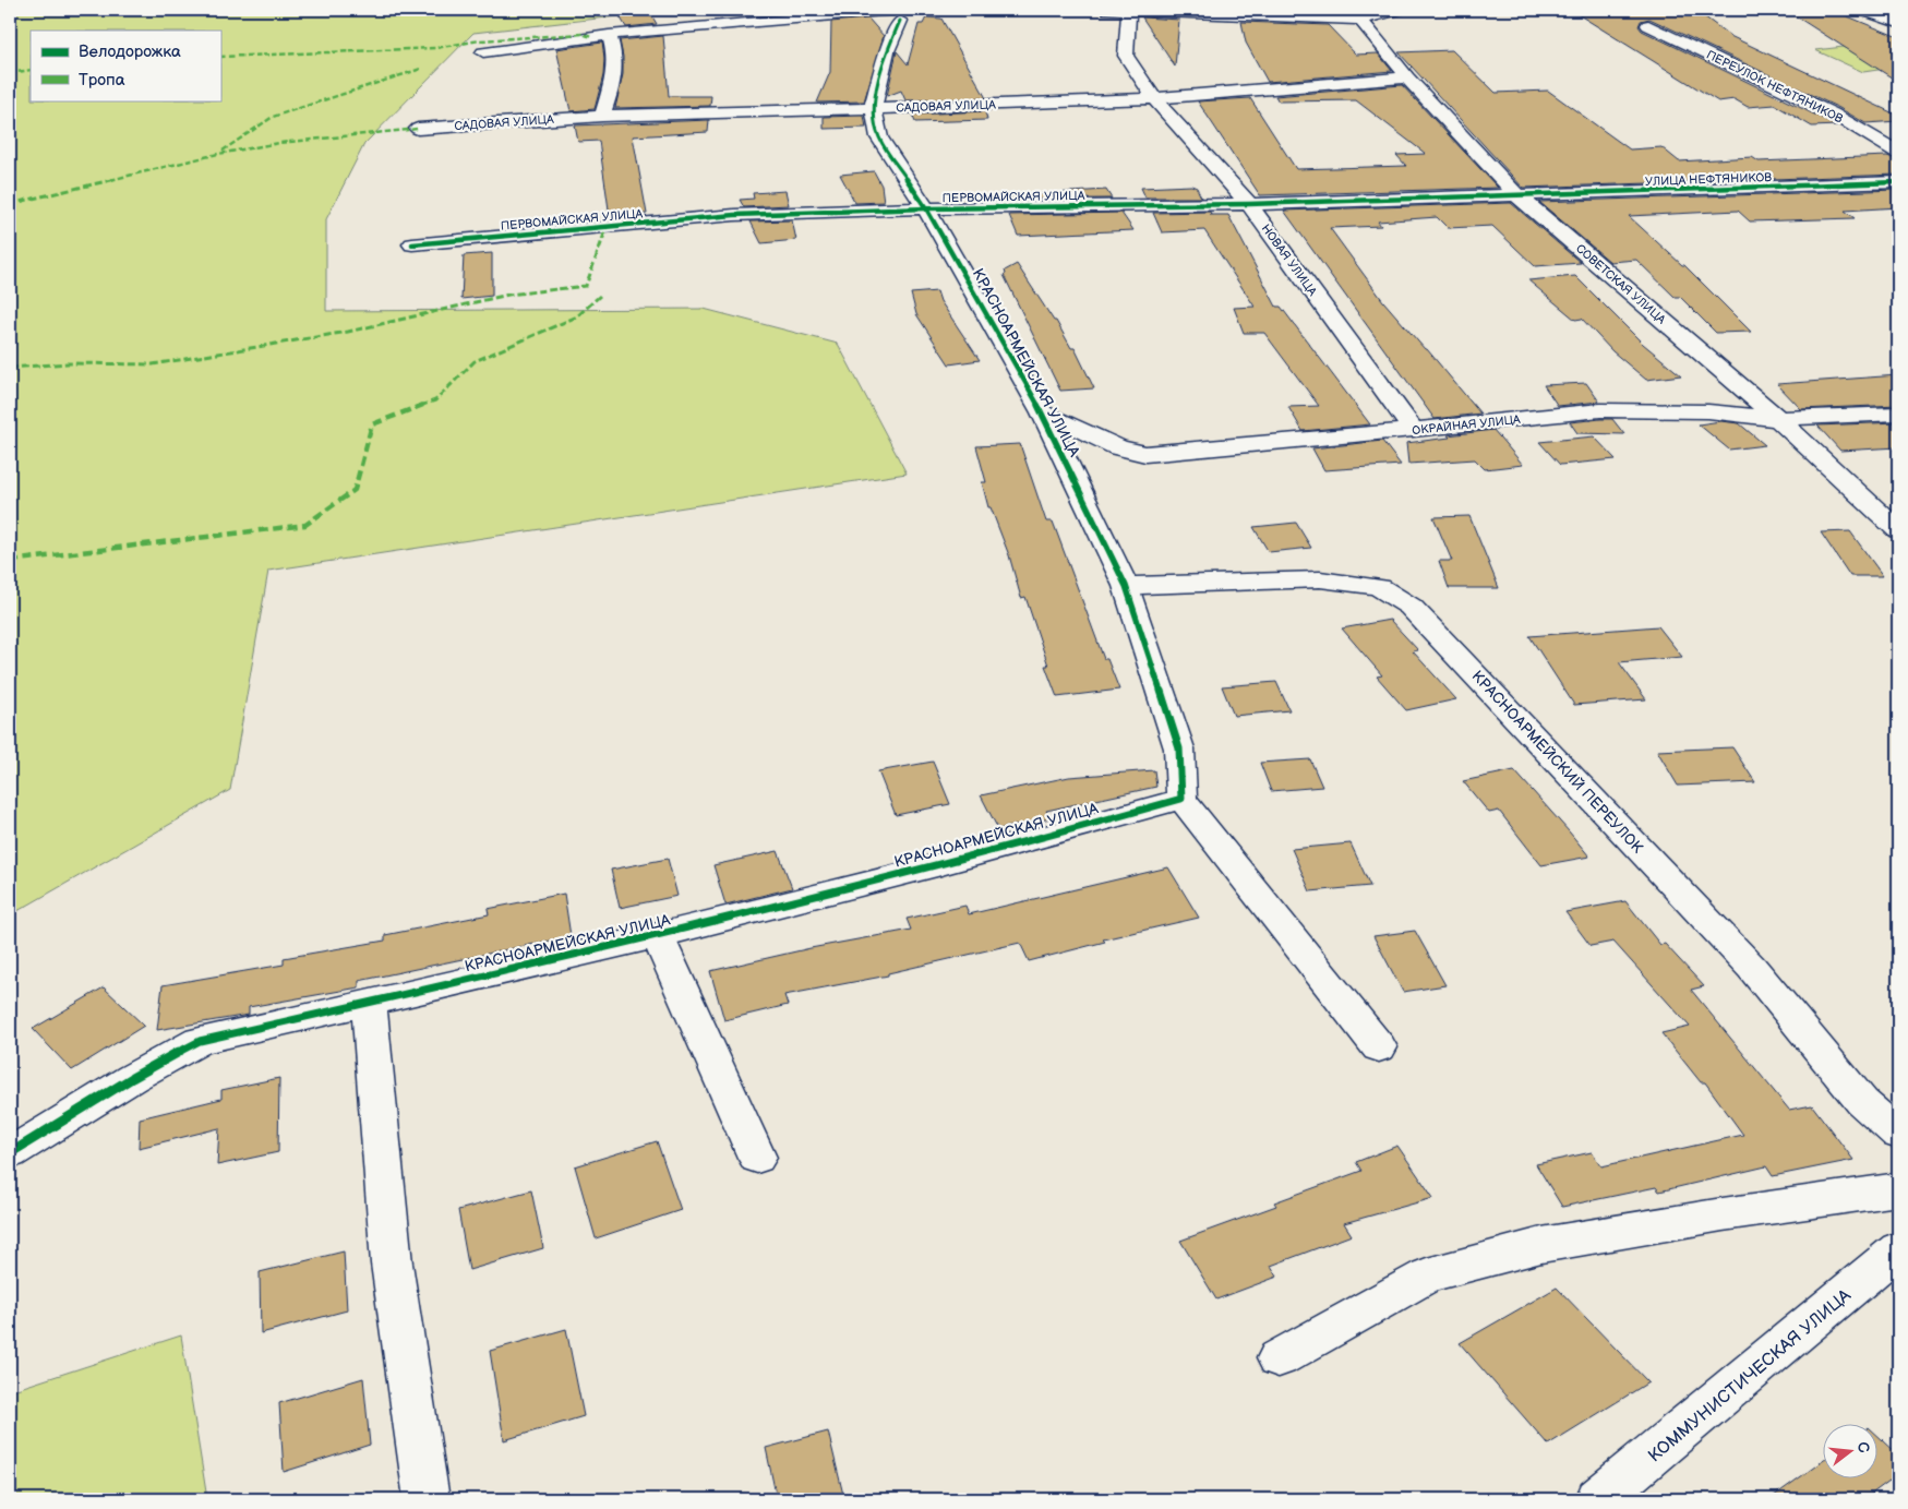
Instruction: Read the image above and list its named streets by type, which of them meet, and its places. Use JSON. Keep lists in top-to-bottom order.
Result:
{
  "streets": {
    "street": [
      "ПЕРЕУЛОК НЕФТЯНИКОВ",
      "САДОВАЯ УЛИЦА",
      "УЛИЦА НЕФТЯНИКОВ",
      "ПЕРВОМАЙСКАЯ УЛИЦА",
      "НОВАЯ УЛИЦА",
      "СОВЕТСКАЯ УЛИЦА",
      "КРАСНОАРМЕЙСКАЯ УЛИЦА",
      "ОКРАЙНАЯ УЛИЦА",
      "КРАСНОАРМЕЙСКИЙ ПЕРЕУЛОК",
      "КОММУНИСТИЧЕСКАЯ УЛИЦА"
    ]
  },
  "crossings": [
    ["САДОВАЯ УЛИЦА", "НОВАЯ УЛИЦА"],
    ["САДОВАЯ УЛИЦА", "СОВЕТСКАЯ УЛИЦА"],
    ["САДОВАЯ УЛИЦА", "КРАСНОАРМЕЙСКАЯ УЛИЦА"],
    ["УЛИЦА НЕФТЯНИКОВ", "ПЕРВОМАЙСКАЯ УЛИЦА"],
    ["УЛИЦА НЕФТЯНИКОВ", "СОВЕТСКАЯ УЛИЦА"],
    ["ПЕРВОМАЙСКАЯ УЛИЦА", "НОВАЯ УЛИЦА"],
    ["ПЕРВОМАЙСКАЯ УЛИЦА", "СОВЕТСКАЯ УЛИЦА"],
    ["ПЕРВОМАЙСКАЯ УЛИЦА", "КРАСНОАРМЕЙСКАЯ УЛИЦА"],
    ["НОВАЯ УЛИЦА", "ОКРАЙНАЯ УЛИЦА"],
    ["СОВЕТСКАЯ УЛИЦА", "ОКРАЙНАЯ УЛИЦА"],
    ["КРАСНОАРМЕЙСКАЯ УЛИЦА", "ОКРАЙНАЯ УЛИЦА"],
    ["КРАСНОАРМЕЙСКАЯ УЛИЦА", "КРАСНОАРМЕЙСКИЙ ПЕРЕУЛОК"]
  ],
  "legend": ["Велодорожка", "Тропа"],
  "north": "right"
}
